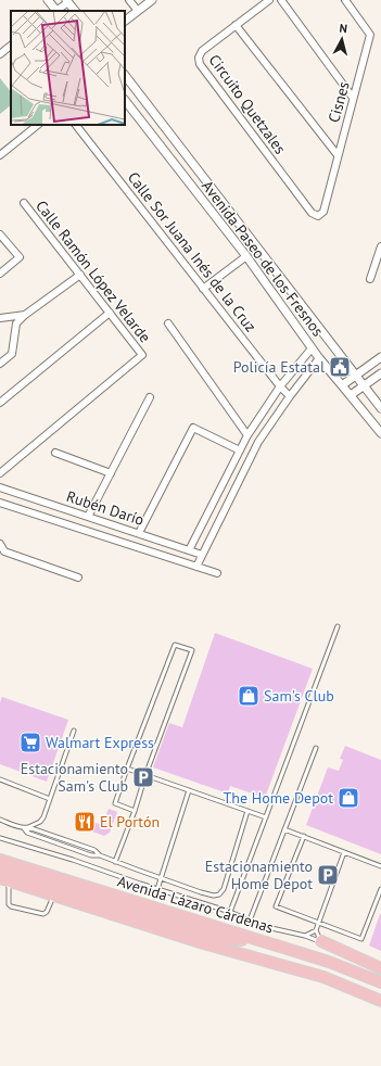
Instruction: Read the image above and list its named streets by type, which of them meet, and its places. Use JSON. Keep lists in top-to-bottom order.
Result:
{
  "streets": {
    "highway": ["Avenida Lázaro Cárdenas"],
    "street": [
      "Cisnes",
      "Circuito Quetzales",
      "Calle Sor Juana Inés de la Cruz",
      "Avenida Paseo de los Fresnos",
      "Calle Ramón López Velarde",
      "Rubén Darío"
    ]
  },
  "crossings": [
    ["Cisnes", "Circuito Quetzales"]
  ],
  "places": {
    "public building": ["Policía Estatal"],
    "shop": ["Sam's Club", "The Home Depot"],
    "supermarket": ["Walmart Express"],
    "parking": ["Estacionamiento Sam's Club", "Estacionamiento Home Depot"],
    "restaurant": ["El Portón"]
  },
  "north": "top"
}
